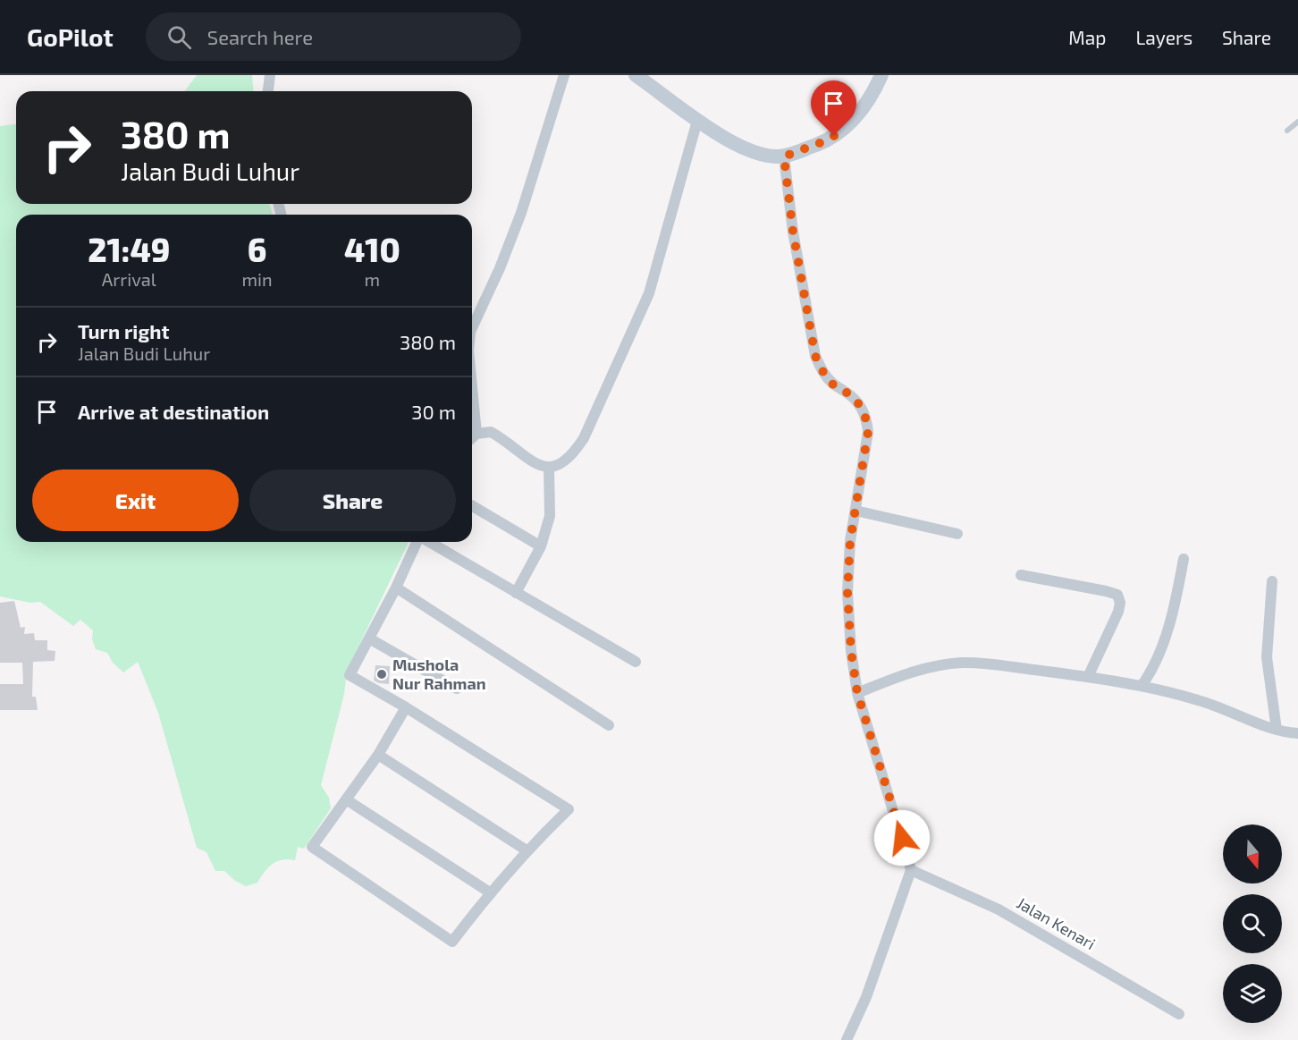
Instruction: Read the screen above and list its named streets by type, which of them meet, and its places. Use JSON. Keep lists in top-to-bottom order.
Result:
{
  "streets": {
    "street": ["Jalan Kenari"]
  },
  "places": ["Mushola Nur Rahman"],
  "north": "bottom",
  "page": {
    "header": "GoPilot",
    "search": "Search here",
    "nav": ["Map", "Layers", "Share"],
    "turn": ["380 m", "Jalan Budi Luhur"],
    "eta": [
      "21:49",
      "Arrival",
      "6",
      "min",
      "410",
      "m"
    ],
    "list": [
      {
        "name": "Turn right",
        "note": "Jalan Budi Luhur",
        "value": "380 m"
      },
      {
        "name": "Arrive at destination",
        "value": "30 m"
      }
    ],
    "buttons": ["Exit", "Share"]
  }
}
